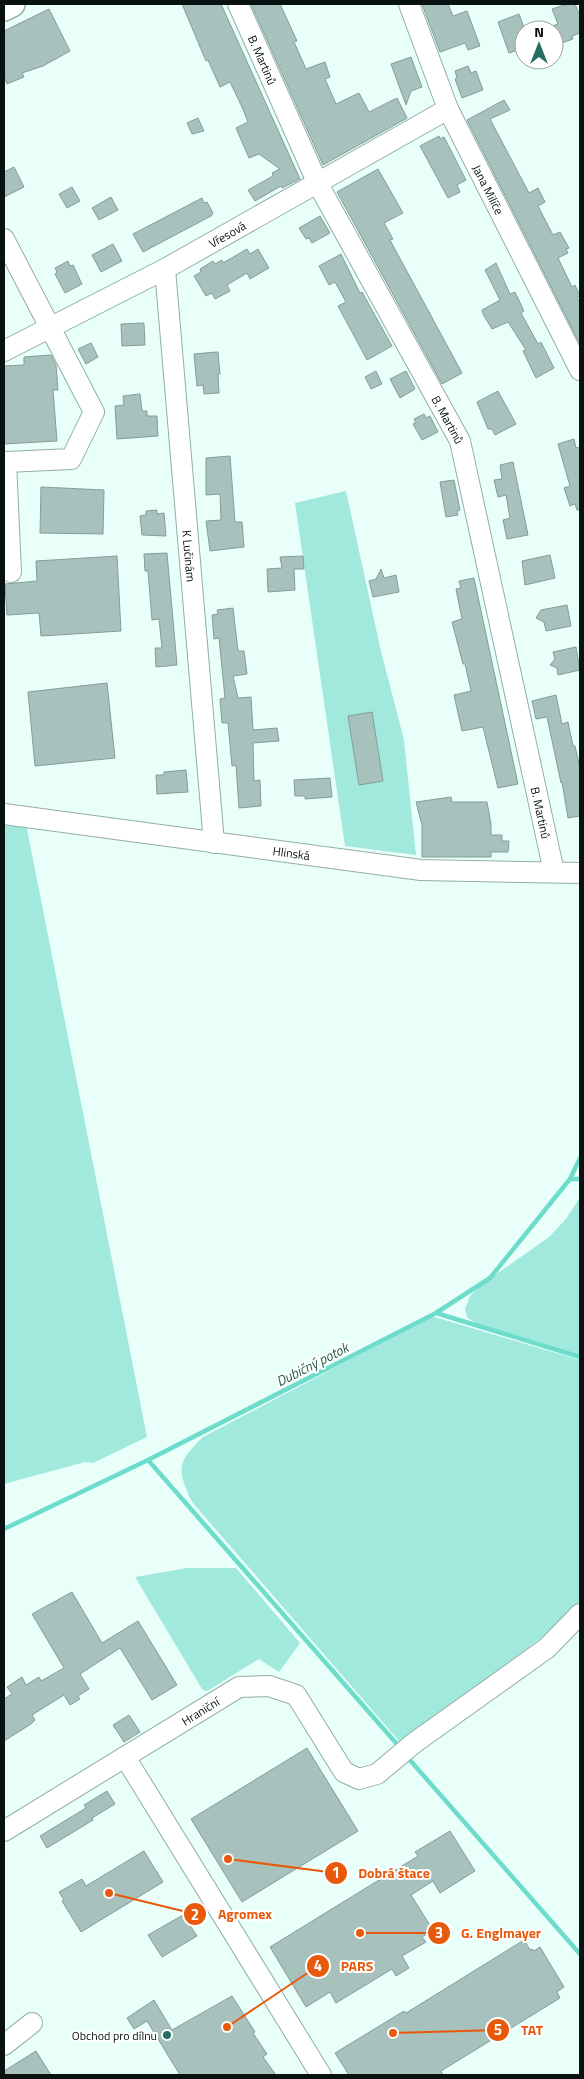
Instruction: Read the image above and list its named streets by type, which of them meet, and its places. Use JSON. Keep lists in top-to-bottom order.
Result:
{
  "streets": {
    "street": [
      "B. Martinů",
      "Jana Milíče",
      "Vřesová",
      "K Lučinám",
      "Hlinská",
      "Hraniční"
    ]
  },
  "crossings": [
    ["B. Martinů", "Vřesová"],
    ["B. Martinů", "Hlinská"],
    ["Jana Milíče", "Vřesová"],
    ["Vřesová", "K Lučinám"],
    ["K Lučinám", "Hlinská"]
  ],
  "water": ["Dubičný potok"],
  "places": [
    "Dobrá štace",
    "Agromex",
    "G. Englmayer",
    "PARS",
    "TAT",
    "Obchod pro dílnu"
  ],
  "north": "top"
}
